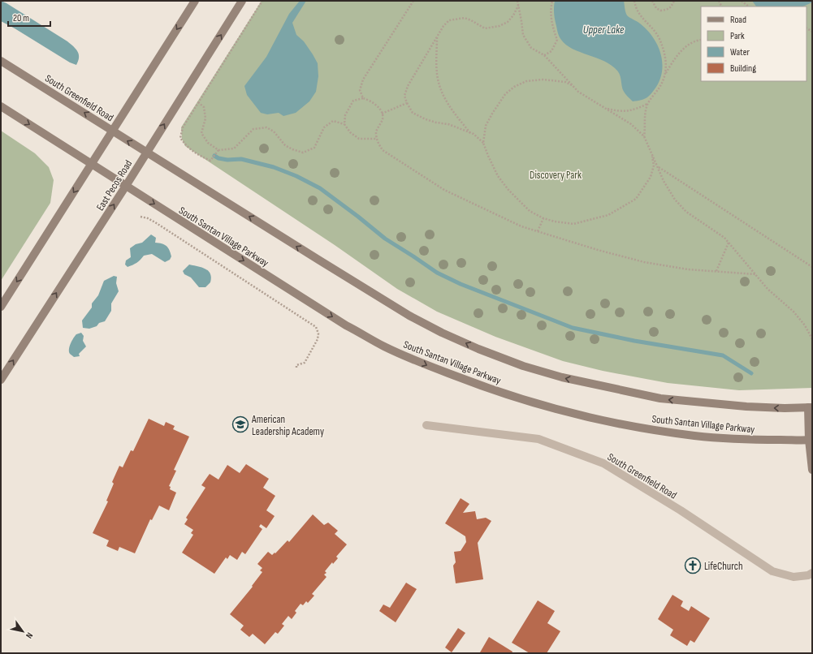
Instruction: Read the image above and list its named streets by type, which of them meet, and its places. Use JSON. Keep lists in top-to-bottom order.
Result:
{
  "streets": {
    "main road": ["South Greenfield Road", "East Pecos Road", "South Santan Village Parkway"]
  },
  "crossings": [
    ["South Greenfield Road", "East Pecos Road"],
    ["South Greenfield Road", "South Santan Village Parkway"],
    ["East Pecos Road", "South Santan Village Parkway"]
  ],
  "water": ["Upper Lake"],
  "parks": ["Discovery Park"],
  "places": {
    "school or university": ["American Leadership Academy"],
    "church": ["LifeChurch"]
  },
  "legend": [
    "Road",
    "Park",
    "Water",
    "Building"
  ],
  "scale_bar": "20 m",
  "north": "bottom right"
}
